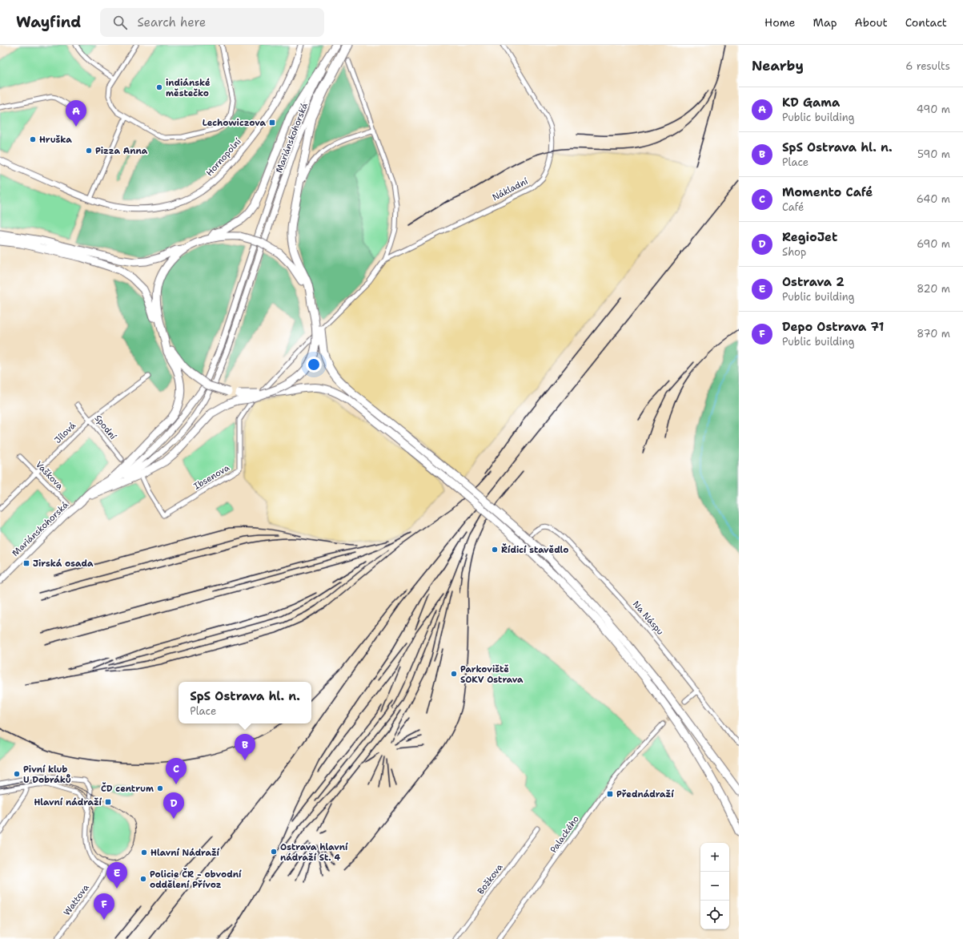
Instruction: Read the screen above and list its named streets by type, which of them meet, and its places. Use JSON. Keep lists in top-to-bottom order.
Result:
{
  "streets": {
    "main road": ["Mariánskohorská", "Hornopolní"],
    "street": [
      "Nákladní",
      "Spodní",
      "Jílová",
      "Vaškova",
      "Ibsenova",
      "Na Náspu",
      "Palackého",
      "Božkova",
      "Wattova"
    ]
  },
  "crossings": [
    ["Spodní", "Jílová"],
    ["Jílová", "Vaškova"]
  ],
  "places": {
    "other": [
      "indiánské městečko",
      "Hruška",
      "Pizza Anna",
      "Řídicí stavědlo",
      "Parkoviště SOKV Ostrava",
      "Pivní klub U Dobráků",
      "ČD centrum",
      "Ostrava hlavní nádraží St. 4",
      "Hlavní Nádraží",
      "Policie ČR - obvodní oddělení Přívoz"
    ],
    "transit": [
      "Lechowiczova",
      "Jirská osada",
      "Přednádraží",
      "Hlavní nádraží"
    ]
  },
  "page": {
    "header": "Wayfind",
    "search": "Search here",
    "nav": [
      "Home",
      "Map",
      "About",
      "Contact"
    ],
    "heading": ["Nearby", "6 results"],
    "list": [
      {
        "mark": "A",
        "name": "KD Gama",
        "note": "Public building",
        "value": "490 m"
      },
      {
        "mark": "B",
        "name": "SpS Ostrava hl. n.",
        "note": "Place",
        "value": "590 m"
      },
      {
        "mark": "C",
        "name": "Momento Café",
        "note": "Café",
        "value": "640 m"
      },
      {
        "mark": "D",
        "name": "RegioJet",
        "note": "Shop",
        "value": "690 m"
      },
      {
        "mark": "E",
        "name": "Ostrava 2",
        "note": "Public building",
        "value": "820 m"
      },
      {
        "mark": "F",
        "name": "Depo Ostrava 71",
        "note": "Public building",
        "value": "870 m"
      }
    ],
    "pins": [
      "A",
      "B",
      "C",
      "D",
      "E",
      "F"
    ],
    "popup": ["SpS Ostrava hl. n.", "Place"],
    "map_buttons": ["+", "−"]
  }
}
